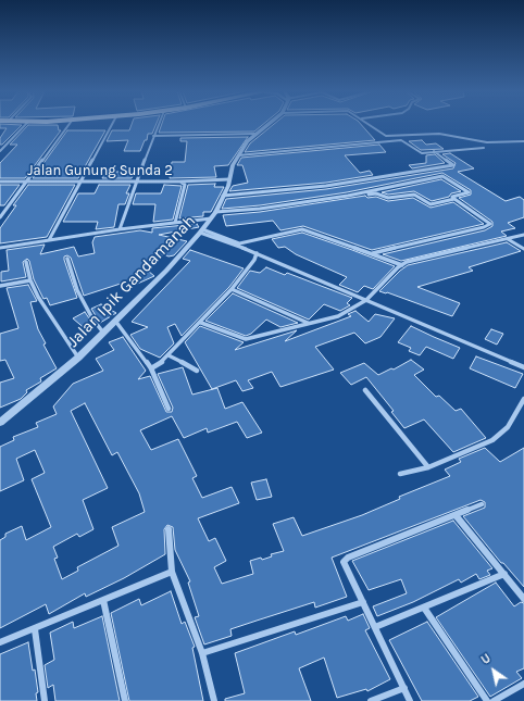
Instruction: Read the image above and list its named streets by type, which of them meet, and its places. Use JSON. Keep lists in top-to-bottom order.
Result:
{
  "streets": {
    "street": ["Jalan Gunung Sunda 2", "Jalan Ipik Gandamanah"]
  },
  "north": "top left"
}
